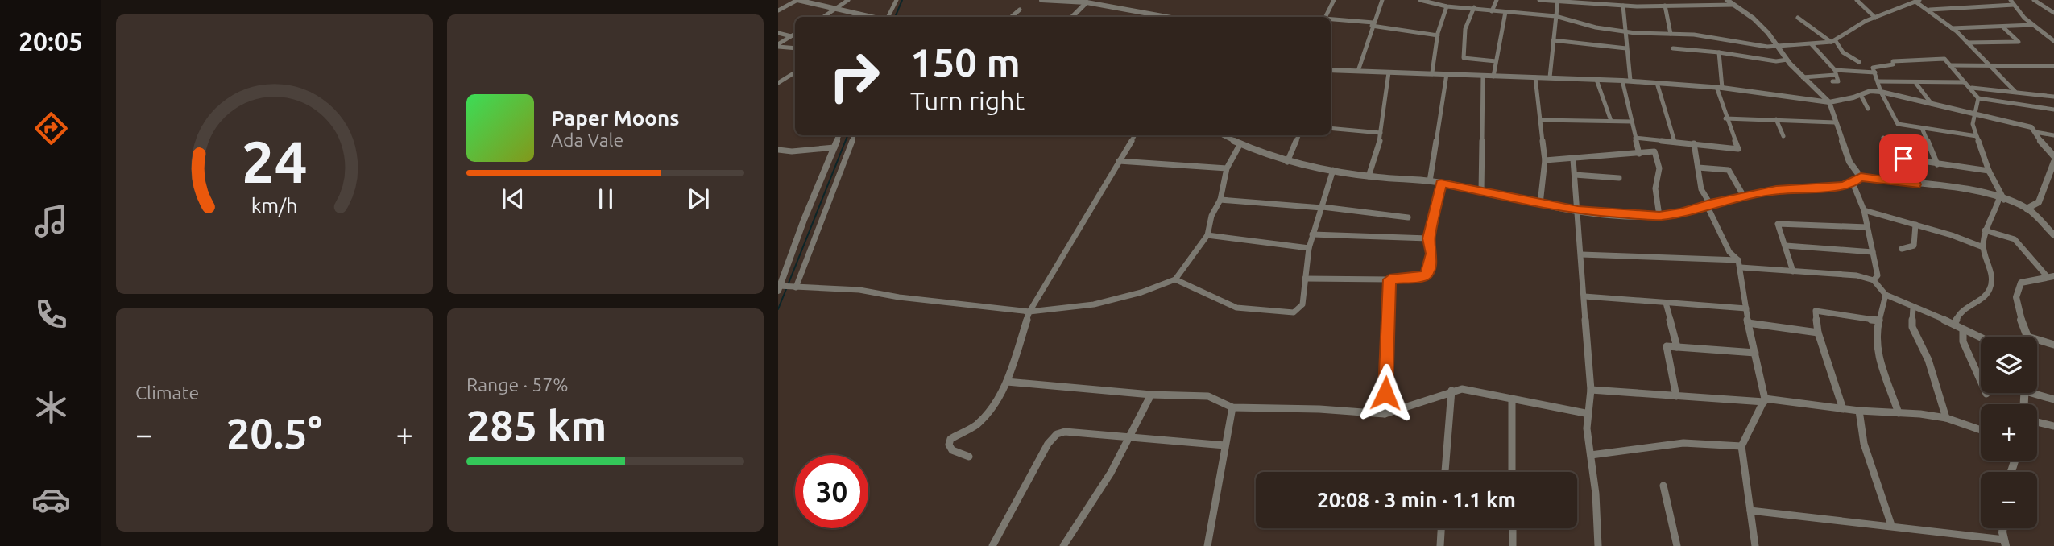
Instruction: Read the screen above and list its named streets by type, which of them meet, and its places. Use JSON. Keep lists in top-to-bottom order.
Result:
{
  "page": {
    "tabs": "20:05",
    "turn": ["150 m", "Turn right"],
    "song": ["Paper Moons", "Ada Vale"],
    "tile": [
      "Climate",
      ["Range · 57%", "285 km"]
    ],
    "map_buttons": ["+", "−"],
    "heat": ["−", "20.5°", "+"],
    "limit": "30",
    "trip": "20:08 · 3 min · 1.1 km",
    "gauge": ["24", "km/h"]
  }
}
